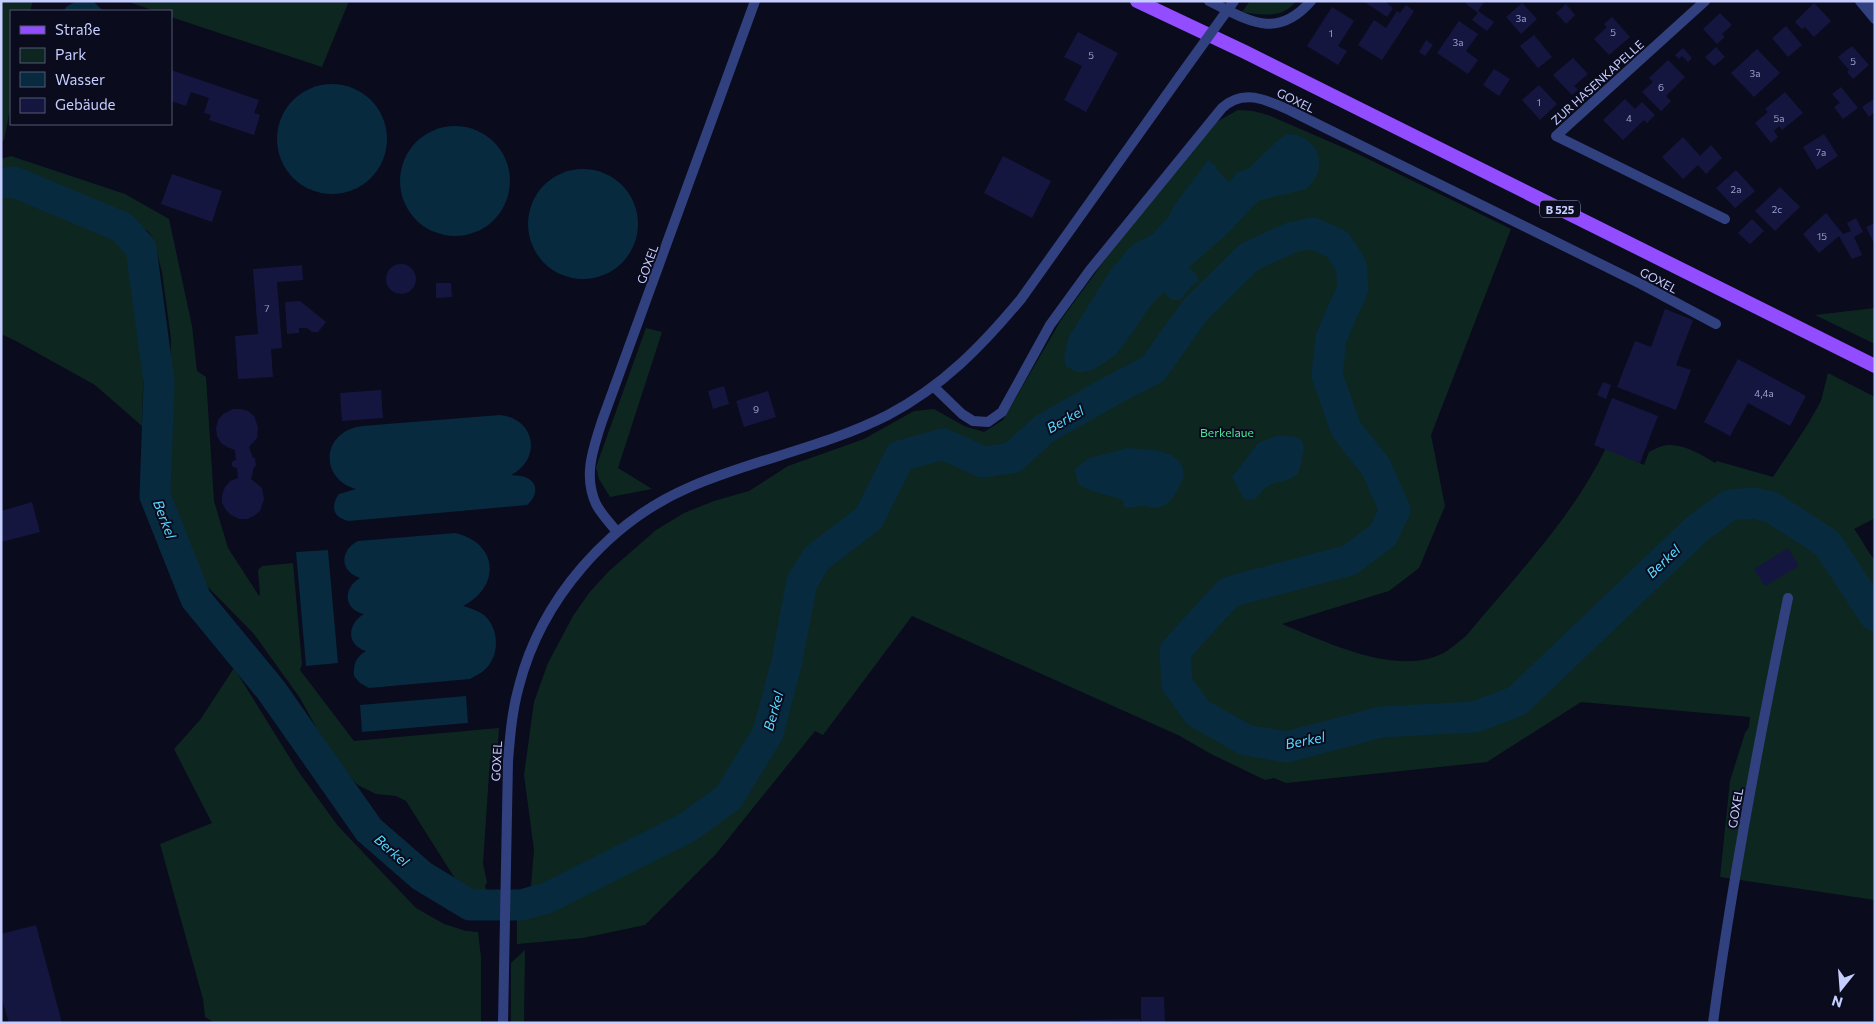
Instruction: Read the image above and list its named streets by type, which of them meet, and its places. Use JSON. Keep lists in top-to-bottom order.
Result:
{
  "streets": {
    "main road": ["B 525"],
    "street": ["ZUR HASENKAPELLE", "GOXEL"]
  },
  "water": ["Berkel"],
  "parks": ["Berkelaue"],
  "house_numbers": [
    "3a",
    "5",
    "1",
    "3a",
    "5",
    "5",
    "3a",
    "6",
    "1",
    "4",
    "5a",
    "7a",
    "2a",
    "2c",
    "15",
    "7",
    "4,4a",
    "9"
  ],
  "legend": [
    "Straße",
    "Park",
    "Wasser",
    "Gebäude"
  ],
  "north": "bottom"
}
